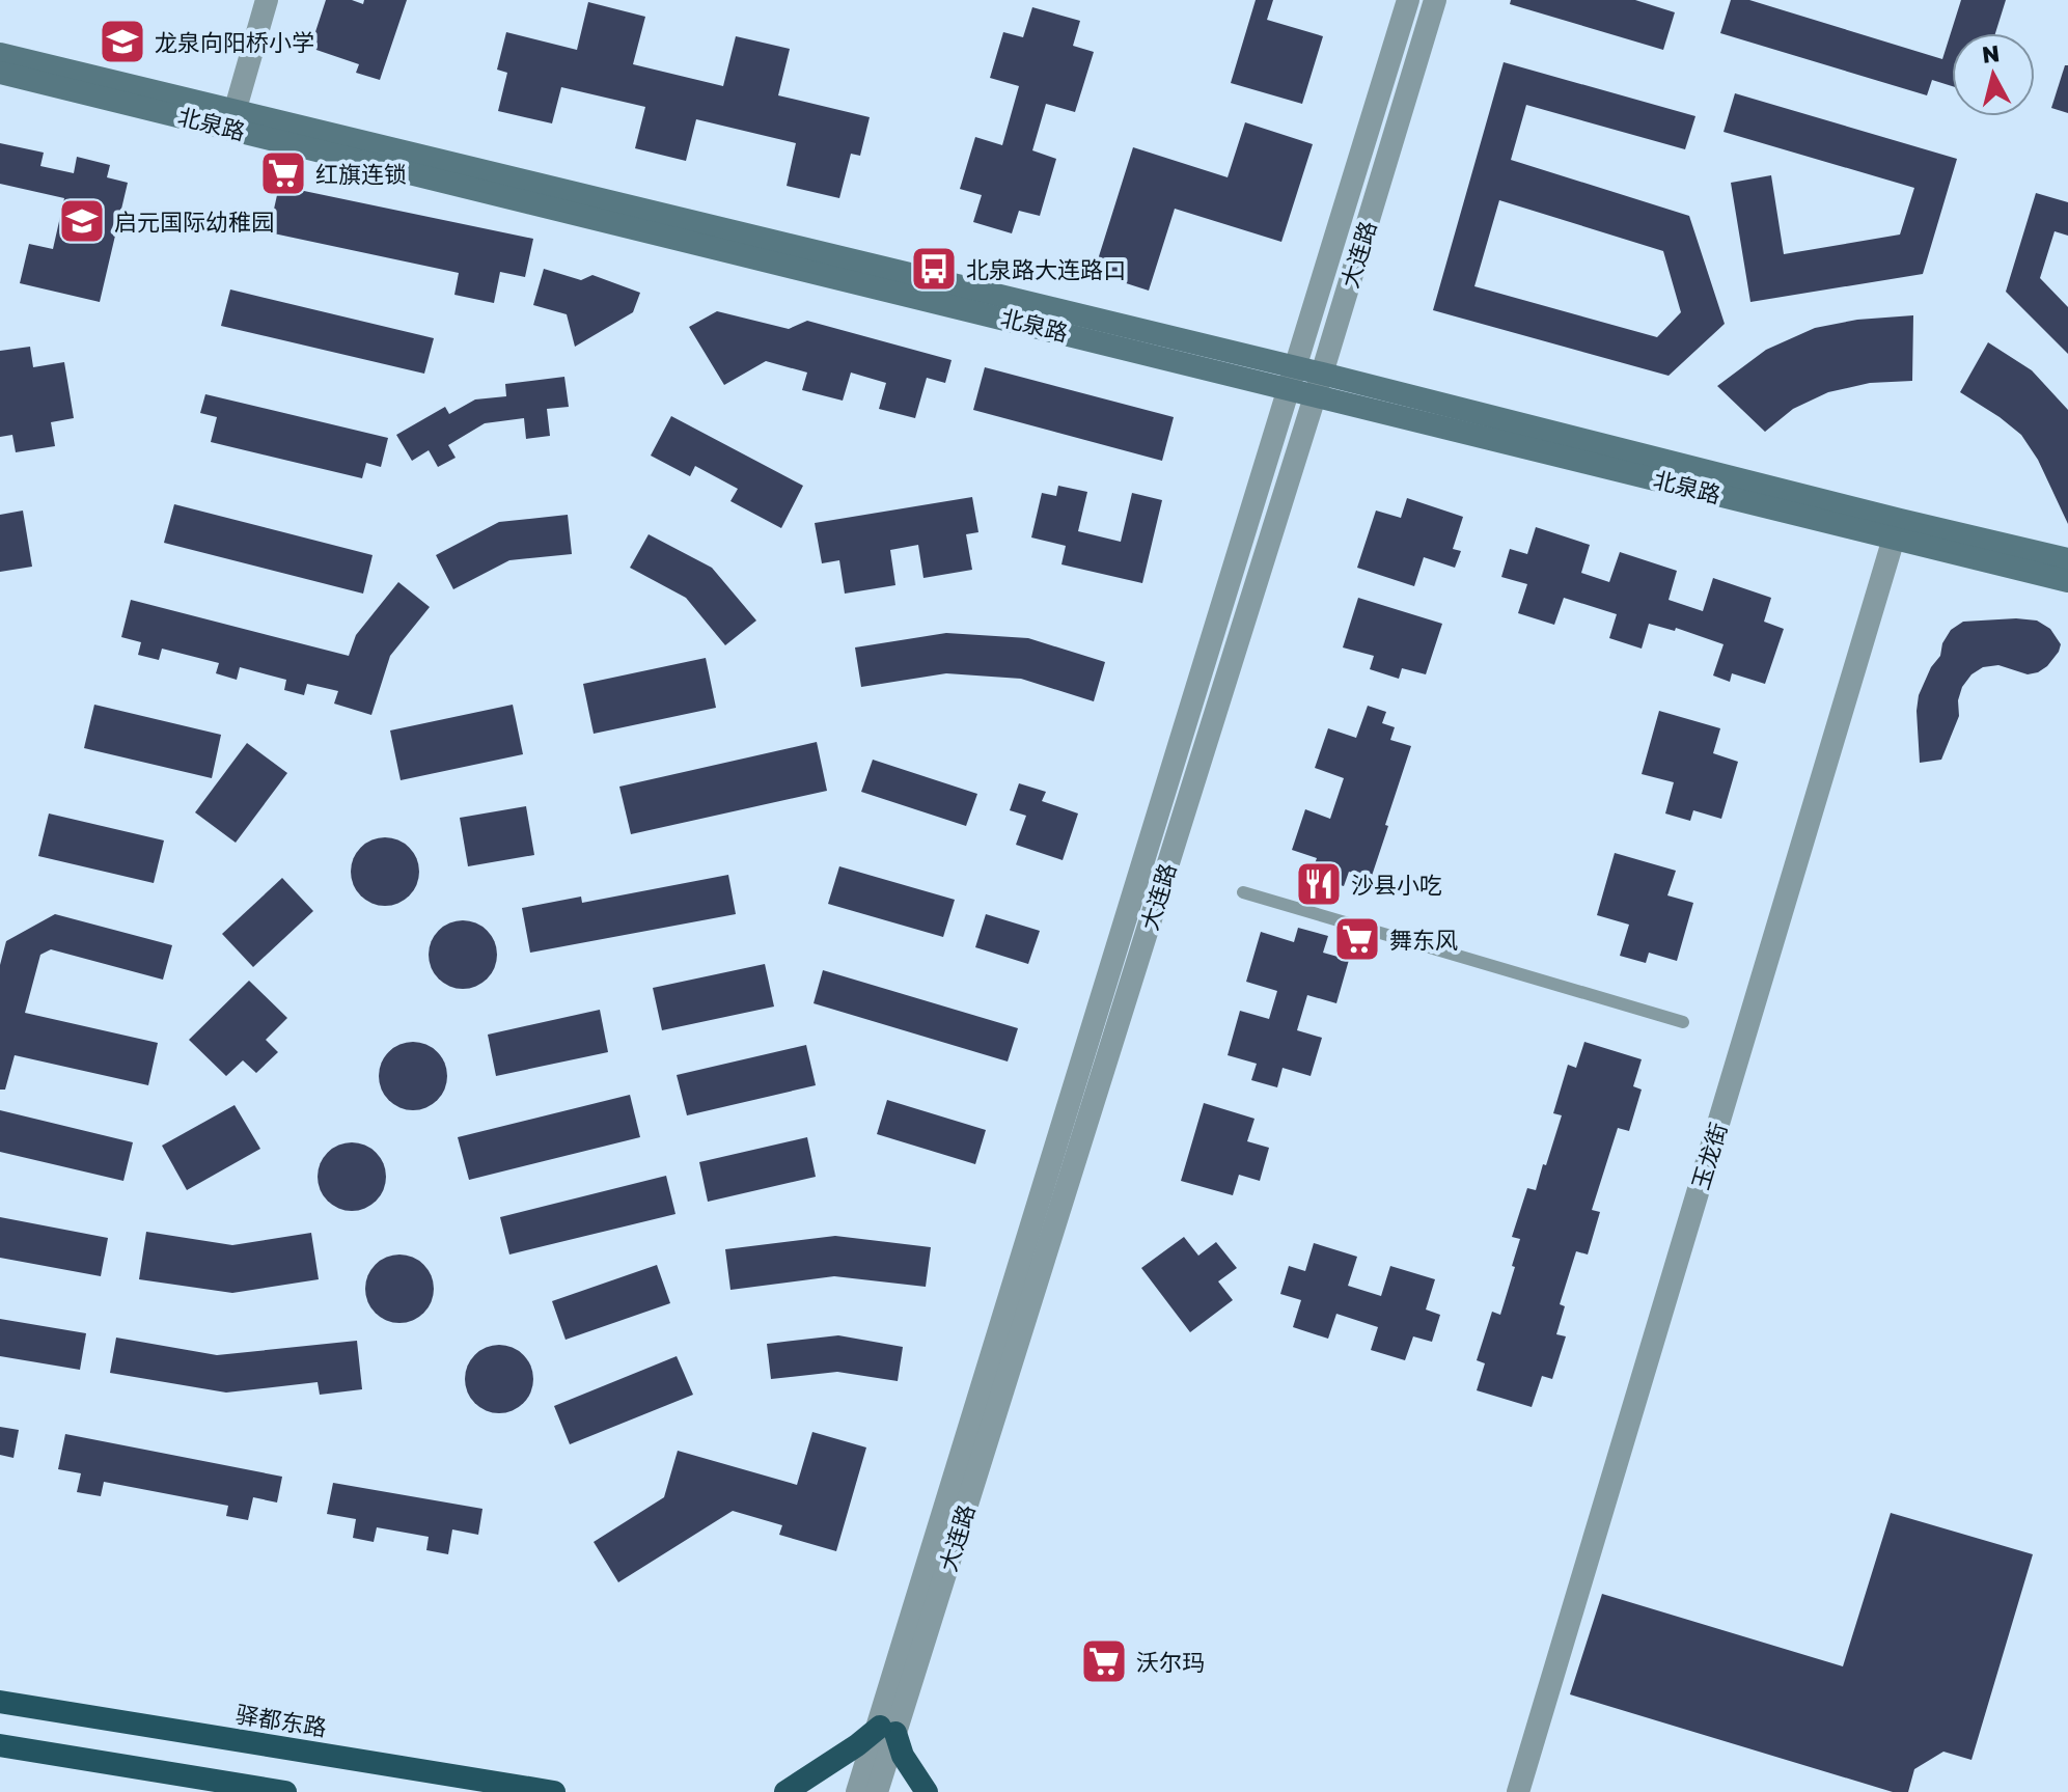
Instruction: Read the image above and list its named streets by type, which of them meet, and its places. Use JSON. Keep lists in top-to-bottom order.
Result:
{
  "streets": {
    "highway": ["驿都东路"],
    "main road": ["北泉路"],
    "street": ["大连路", "玉龙街"]
  },
  "crossings": [
    ["北泉路", "大连路"],
    ["北泉路", "玉龙街"]
  ],
  "places": {
    "school or university": ["龙泉向阳桥小学", "启元国际幼稚园"],
    "supermarket": ["红旗连锁", "舞东风", "沃尔玛"],
    "bus stop": ["北泉路大连路口"],
    "restaurant": ["沙县小吃"]
  },
  "north": "top"
}
